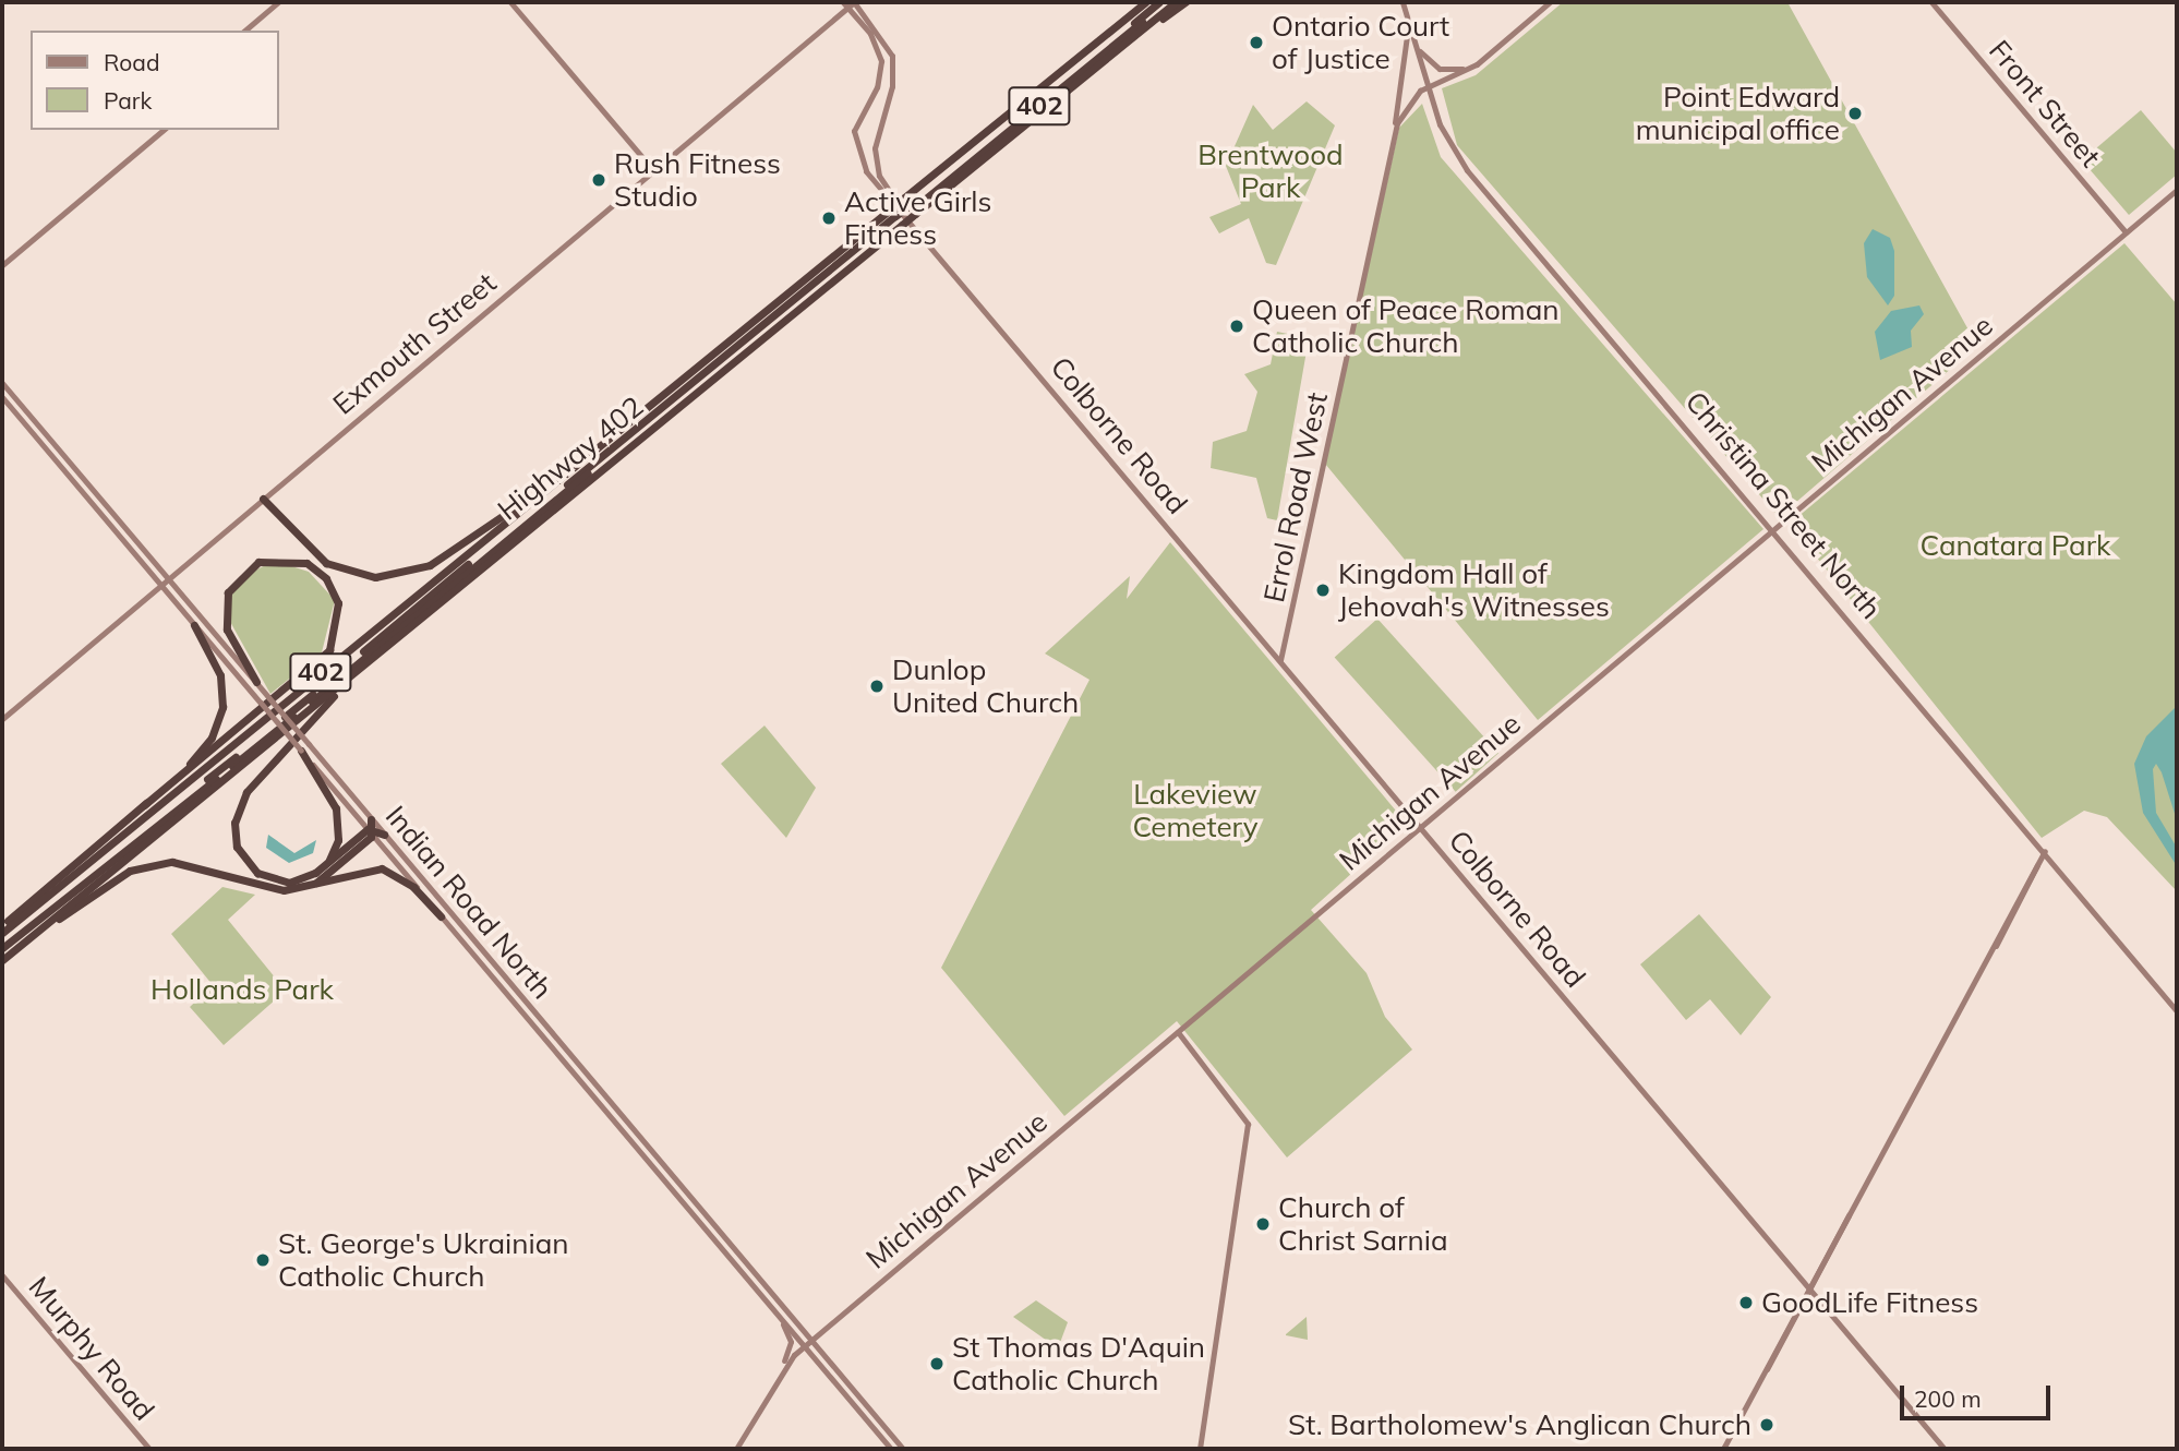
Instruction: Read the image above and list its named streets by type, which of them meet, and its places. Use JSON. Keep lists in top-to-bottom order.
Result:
{
  "streets": {
    "highway": ["402", "Highway 402"],
    "main road": [
      "Front Street",
      "Exmouth Street",
      "Michigan Avenue",
      "Colborne Road",
      "Errol Road West",
      "Christina Street North",
      "Indian Road North",
      "Murphy Road"
    ]
  },
  "crossings": [
    ["Front Street", "Michigan Avenue"],
    ["Exmouth Street", "Colborne Road"],
    ["Exmouth Street", "Indian Road North"],
    ["Michigan Avenue", "Colborne Road"],
    ["Michigan Avenue", "Christina Street North"],
    ["Michigan Avenue", "Indian Road North"],
    ["Colborne Road", "Highway 402"],
    ["Colborne Road", "Errol Road West"],
    ["Errol Road West", "Christina Street North"]
  ],
  "parks": [
    "Brentwood Park",
    "Canatara Park",
    "Lakeview Cemetery",
    "Hollands Park"
  ],
  "places": [
    "Ontario Court of Justice",
    "Point Edward municipal office",
    "Rush Fitness Studio",
    "Active Girls Fitness",
    "Queen of Peace Roman Catholic Church",
    "Kingdom Hall of Jehovah's Witnesses",
    "Dunlop United Church",
    "Church of Christ Sarnia",
    "St. George's Ukrainian Catholic Church",
    "GoodLife Fitness",
    "St Thomas D'Aquin Catholic Church",
    "St. Bartholomew's Anglican Church"
  ],
  "legend": ["Road", "Park"],
  "scale_bar": "200 m"
}
